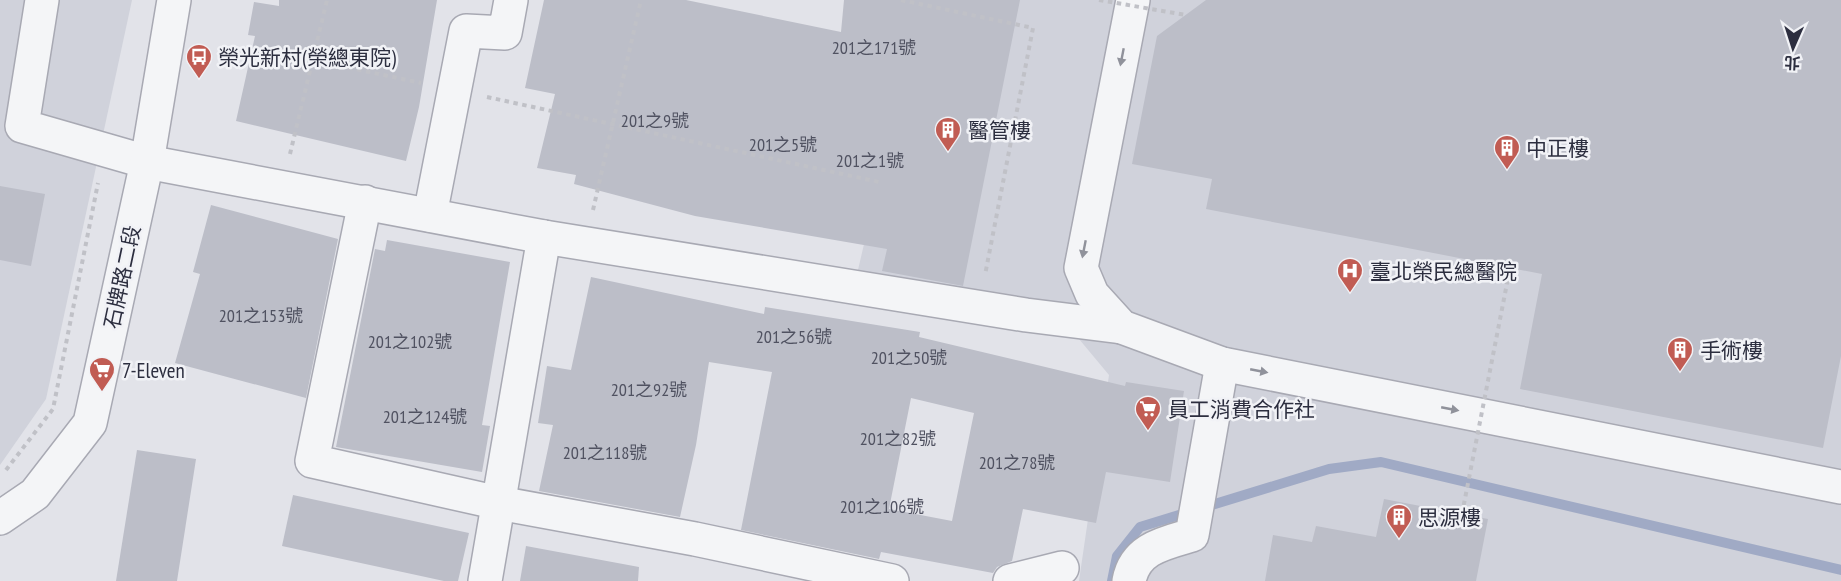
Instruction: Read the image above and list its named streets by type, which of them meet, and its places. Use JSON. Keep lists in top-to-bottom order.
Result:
{
  "streets": {
    "street": ["石牌路二段"]
  },
  "places": {
    "bus stop": ["榮光新村(榮總東院)"],
    "building": [
      "醫管樓",
      "中正樓",
      "手術樓",
      "思源樓"
    ],
    "hospital": ["臺北榮民總醫院"],
    "supermarket": ["7-Eleven", "員工消費合作社"]
  },
  "house_numbers": [
    "201之171號",
    "201之9號",
    "201之5號",
    "201之1號",
    "201之153號",
    "201之56號",
    "201之102號",
    "201之50號",
    "201之92號",
    "201之124號",
    "201之82號",
    "201之118號",
    "201之78號",
    "201之106號"
  ],
  "north": "bottom"
}
